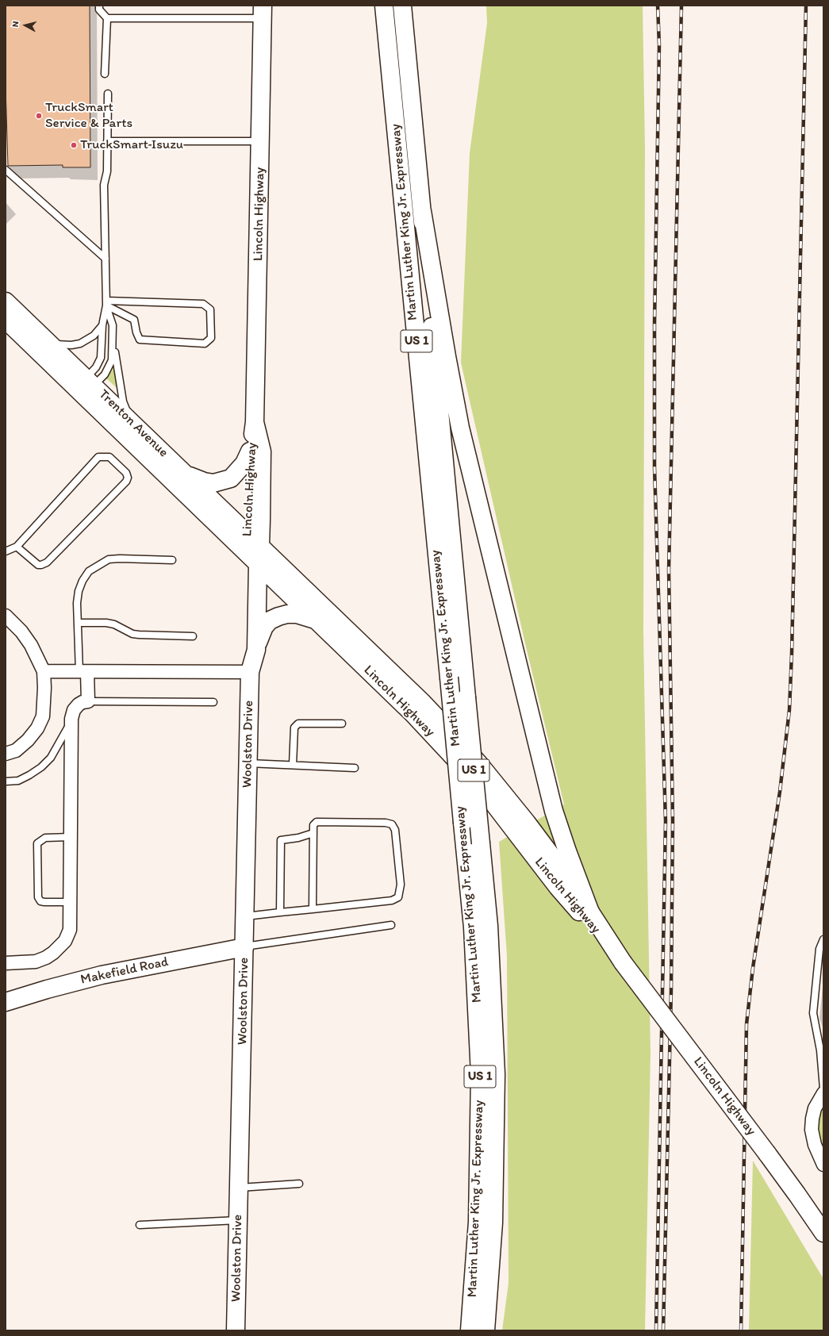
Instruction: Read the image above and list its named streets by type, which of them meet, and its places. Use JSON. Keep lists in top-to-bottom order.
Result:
{
  "streets": {
    "main road": [
      "Lincoln Highway",
      "Martin Luther King Jr. Expressway",
      "US 1",
      "Trenton Avenue",
      "Woolston Drive",
      "Makefield Road"
    ]
  },
  "crossings": [
    ["Lincoln Highway", "Trenton Avenue"],
    ["Lincoln Highway", "Woolston Drive"],
    ["Trenton Avenue", "Woolston Drive"],
    ["Woolston Drive", "Makefield Road"]
  ],
  "places": ["TruckSmart Service & Parts", "TruckSmart Isuzu"],
  "north": "left"
}
